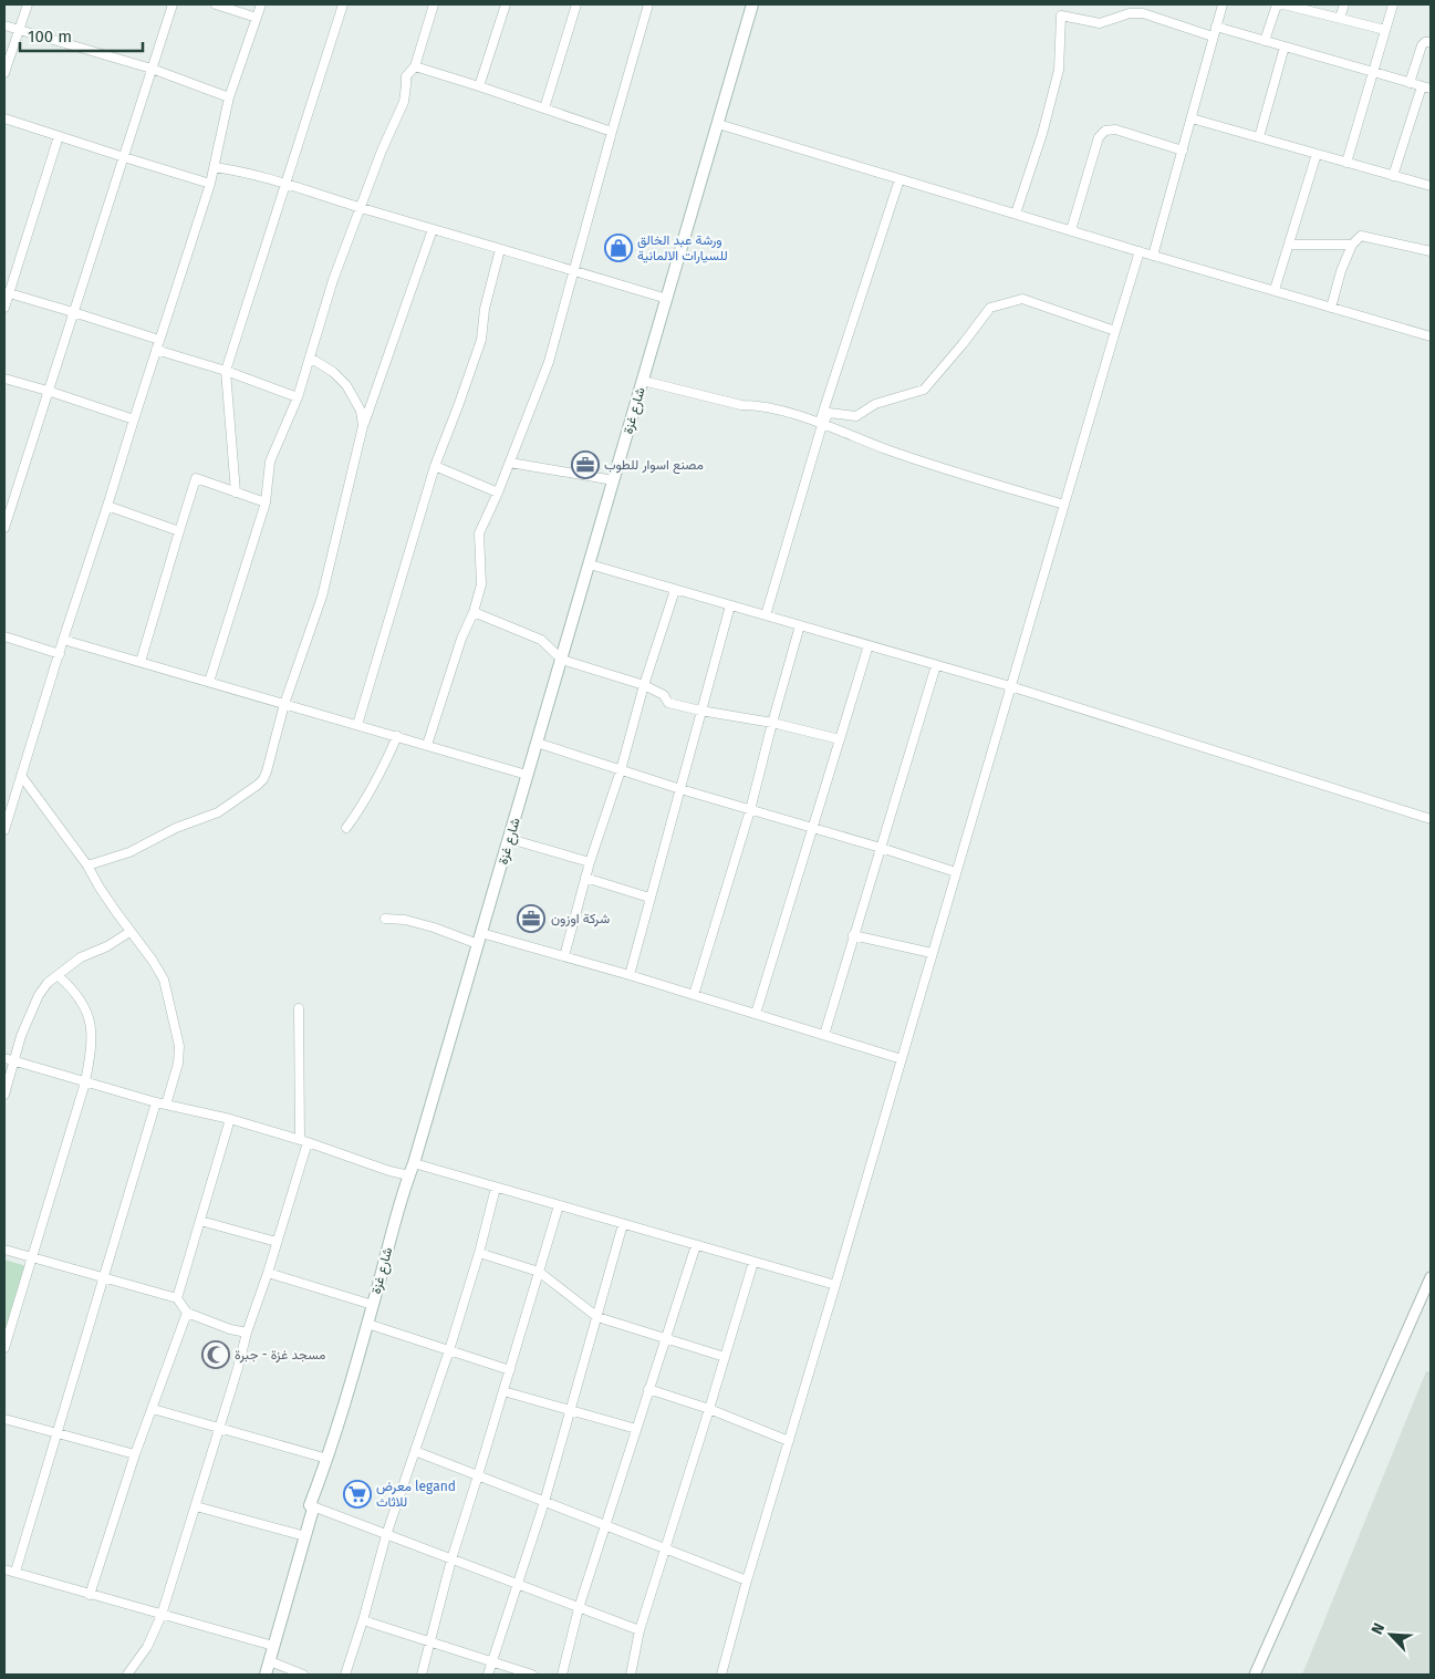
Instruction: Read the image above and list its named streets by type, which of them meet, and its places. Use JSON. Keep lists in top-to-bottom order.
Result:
{
  "streets": {
    "main road": ["شارع غزة"]
  },
  "places": {
    "shop": ["ورشة عبد الخالق للسيارات الالمانية"],
    "office": ["مصنع اسوار للطوب", "شركة اوزون"],
    "mosque": ["مسجد غزة - جبرة"],
    "supermarket": ["معرض legand للاثاث"]
  },
  "scale_bar": "100 m",
  "north": "top left"
}
